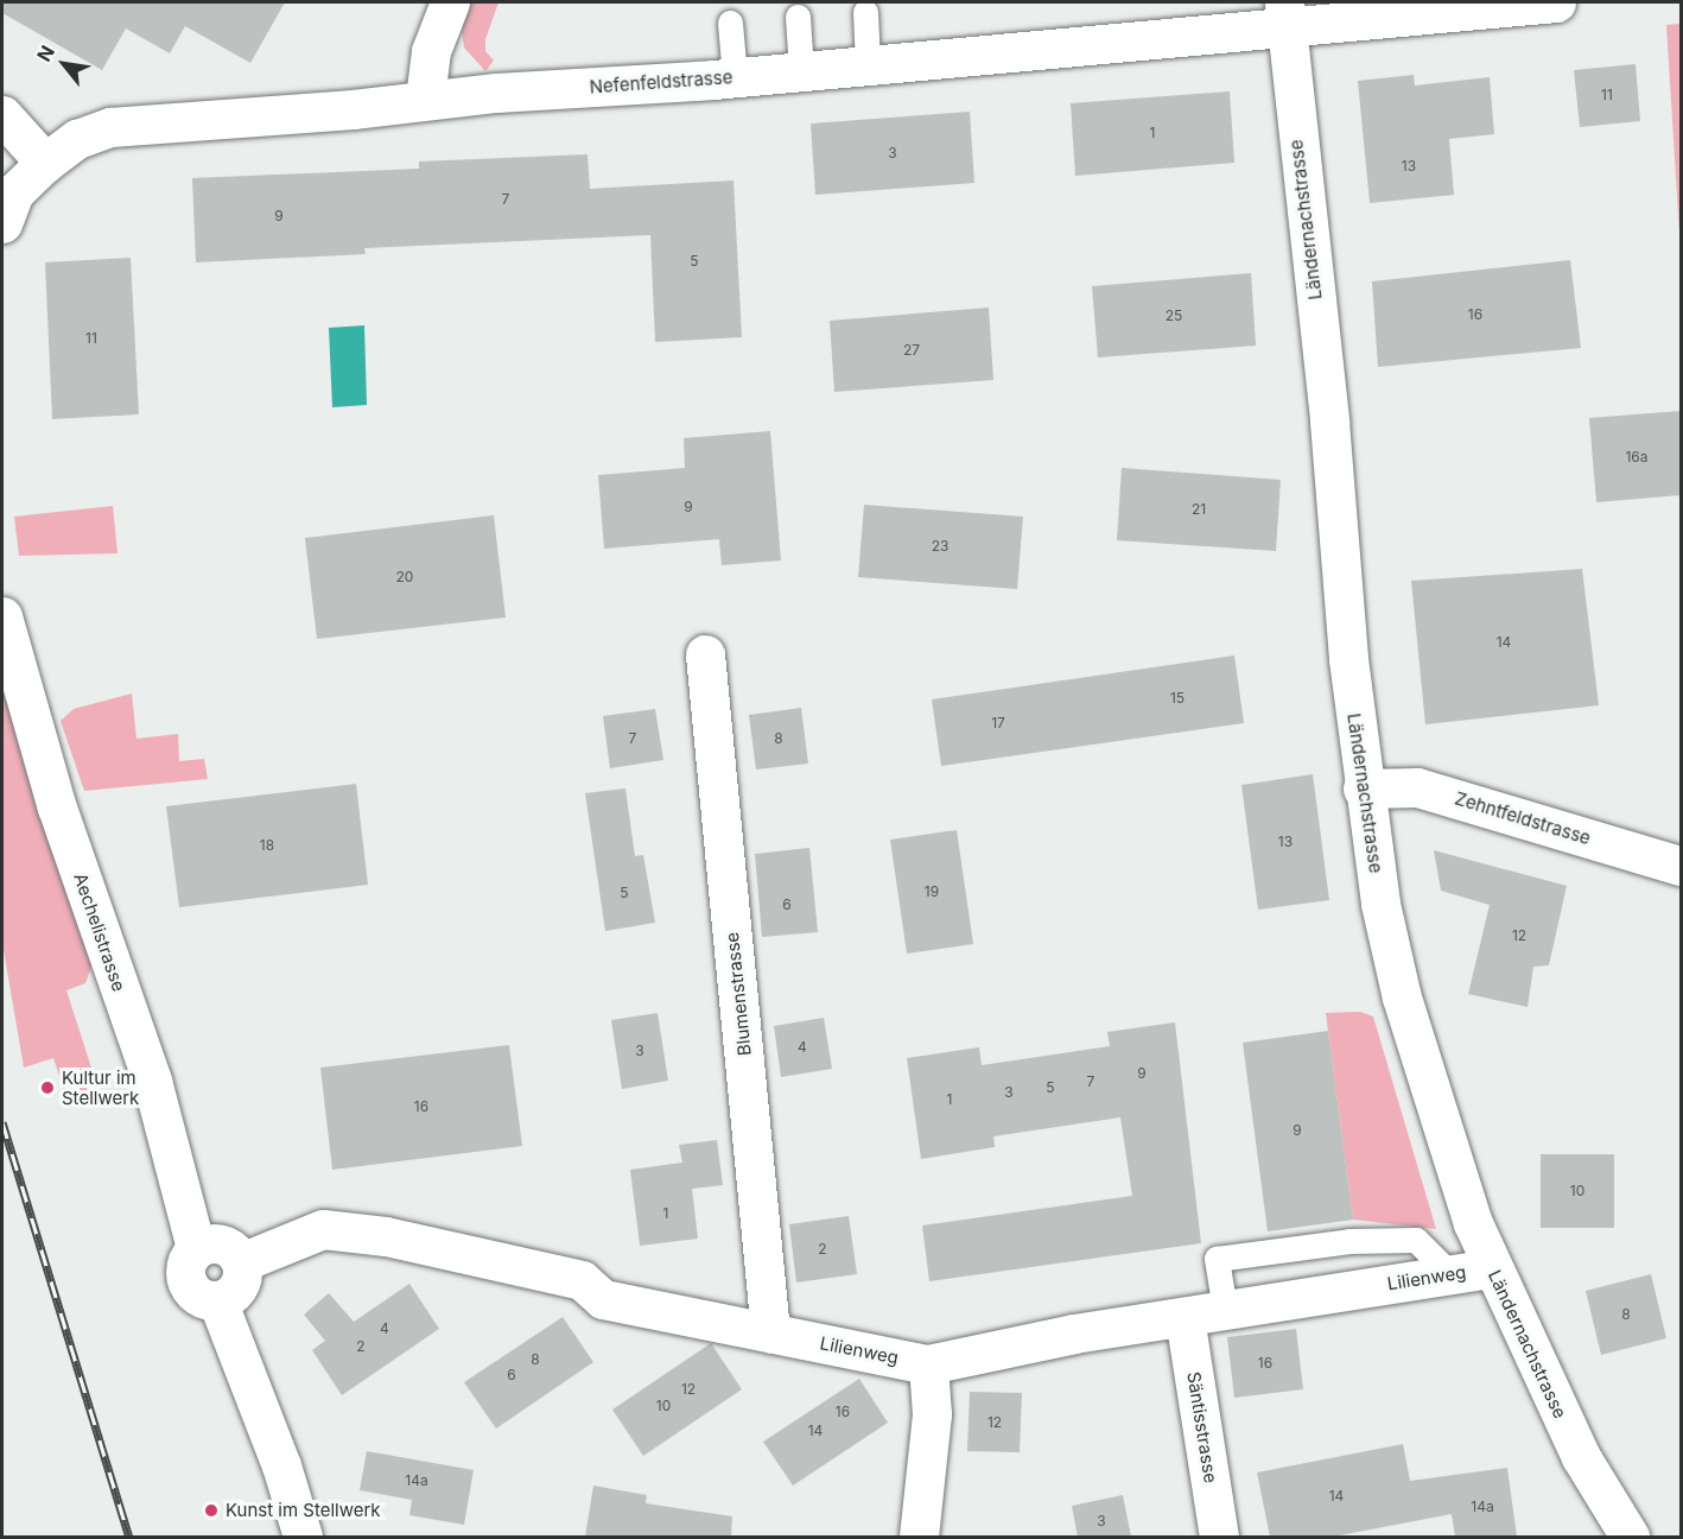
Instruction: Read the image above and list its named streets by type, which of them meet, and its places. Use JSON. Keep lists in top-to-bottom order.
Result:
{
  "streets": {
    "street": [
      "Nefenfeldstrasse",
      "Ländernachstrasse",
      "Zehntfeldstrasse",
      "Aechelistrasse",
      "Blumenstrasse",
      "Lilienweg",
      "Säntisstrasse"
    ]
  },
  "crossings": [
    ["Nefenfeldstrasse", "Ländernachstrasse"],
    ["Ländernachstrasse", "Zehntfeldstrasse"],
    ["Ländernachstrasse", "Lilienweg"],
    ["Aechelistrasse", "Lilienweg"],
    ["Blumenstrasse", "Lilienweg"],
    ["Lilienweg", "Säntisstrasse"]
  ],
  "places": ["Kultur im Stellwerk", "Kunst im Stellwerk"],
  "house_numbers": [
    "11",
    "1",
    "3",
    "13",
    "7",
    "9",
    "5",
    "16",
    "25",
    "11",
    "27",
    "16a",
    "9",
    "21",
    "23",
    "20",
    "14",
    "15",
    "17",
    "7",
    "8",
    "13",
    "18",
    "19",
    "5",
    "6",
    "12",
    "4",
    "3",
    "9",
    "7",
    "5",
    "3",
    "1",
    "16",
    "9",
    "10",
    "1",
    "2",
    "8",
    "4",
    "2",
    "8",
    "16",
    "6",
    "12",
    "10",
    "16",
    "12",
    "14",
    "14a",
    "14",
    "14a",
    "3"
  ],
  "north": "top left"
}
